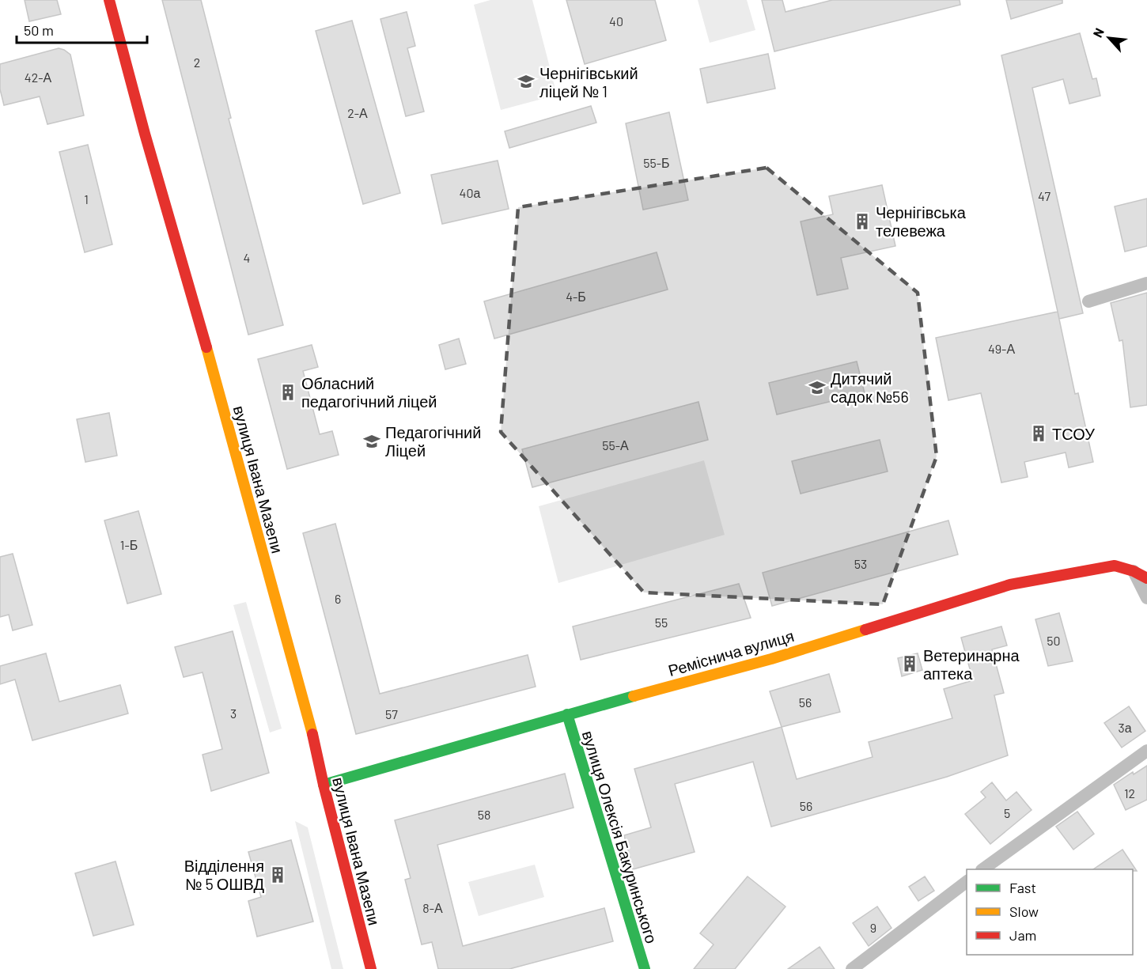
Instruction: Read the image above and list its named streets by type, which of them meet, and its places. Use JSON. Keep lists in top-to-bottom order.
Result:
{
  "streets": {
    "street": ["вулиця Івана Мазепи", "Реміснича вулиця", "вулиця Олексія Бакуринського"]
  },
  "crossings": [
    ["вулиця Івана Мазепи", "Реміснича вулиця"],
    ["Реміснича вулиця", "вулиця Олексія Бакуринського"]
  ],
  "places": {
    "school or university": ["Чернігівський ліцей № 1", "Дитячий садок №56", "Педагогічний Ліцей"],
    "building": [
      "Чернігівська телевежа",
      "Обласний педагогічний ліцей",
      "ТСОУ",
      "Ветеринарна аптека",
      "Відділення № 5 ОШВД"
    ]
  },
  "house_numbers": [
    "40",
    "2",
    "42-А",
    "2-А",
    "55-Б",
    "40а",
    "47",
    "1",
    "4",
    "4-Б",
    "49-А",
    "55-А",
    "1-Б",
    "53",
    "6",
    "55",
    "50",
    "56",
    "3",
    "57",
    "3а",
    "12",
    "56",
    "5",
    "58",
    "8-А",
    "9"
  ],
  "legend": ["Fast", "Slow", "Jam"],
  "scale_bar": "50 m",
  "north": "top left"
}
